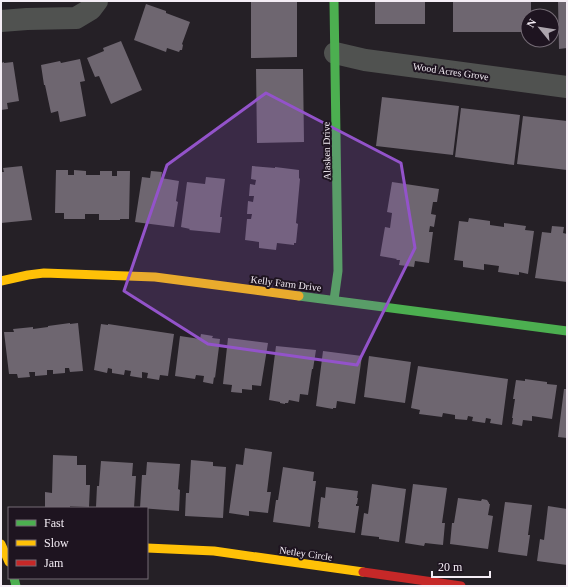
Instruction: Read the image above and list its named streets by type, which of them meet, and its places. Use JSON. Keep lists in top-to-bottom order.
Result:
{
  "streets": {
    "street": [
      "Wood Acres Grove",
      "Alasken Drive",
      "Kelly Farm Drive",
      "Netley Circle"
    ]
  },
  "crossings": [
    ["Wood Acres Grove", "Alasken Drive"],
    ["Alasken Drive", "Kelly Farm Drive"]
  ],
  "legend": ["Fast", "Slow", "Jam"],
  "scale_bar": "20 m",
  "north": "top left"
}
